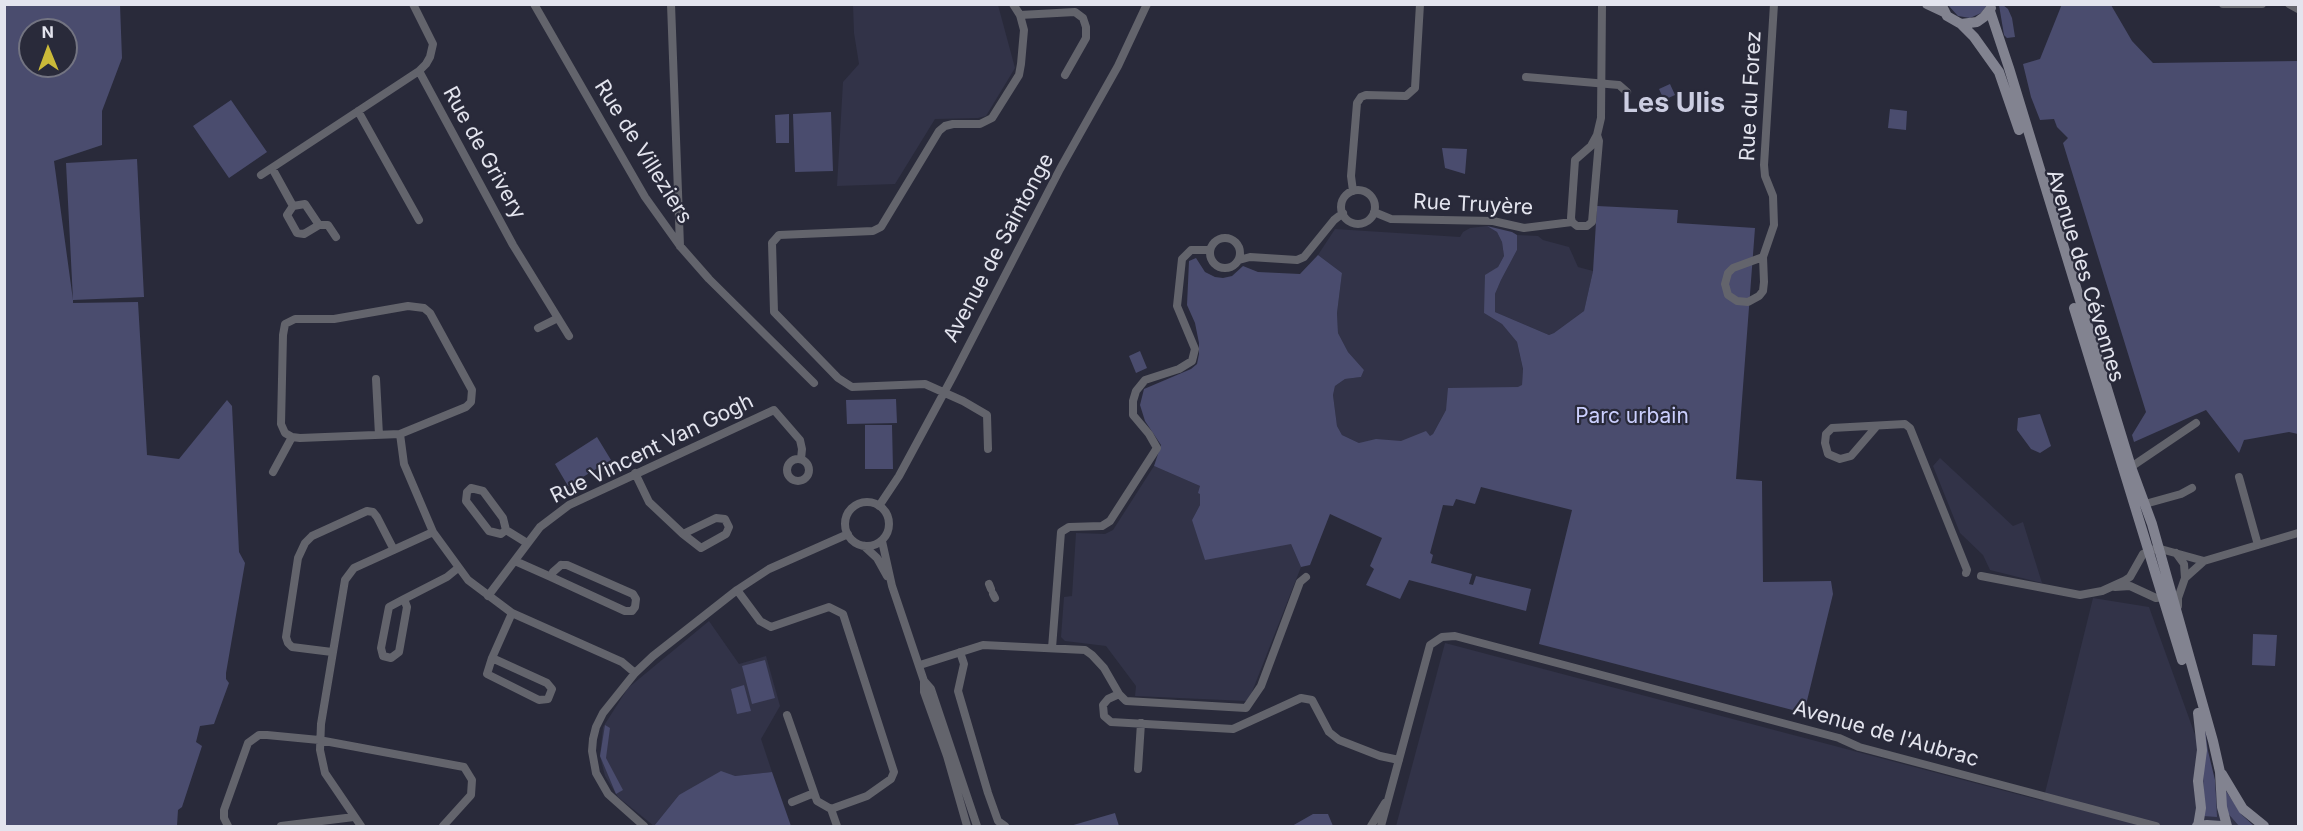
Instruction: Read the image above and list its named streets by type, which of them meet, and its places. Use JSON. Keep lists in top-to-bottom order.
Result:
{
  "streets": {
    "street": [
      "Rue du Forez",
      "Rue de Villeziers",
      "Rue de Grivery",
      "Rue Truyère",
      "Avenue de Saintonge",
      "Avenue des Cévennes",
      "Rue Vincent Van Gogh",
      "Avenue de l'Aubrac"
    ]
  },
  "districts": ["Les Ulis"],
  "parks": ["Parc urbain"],
  "north": "top"
}
